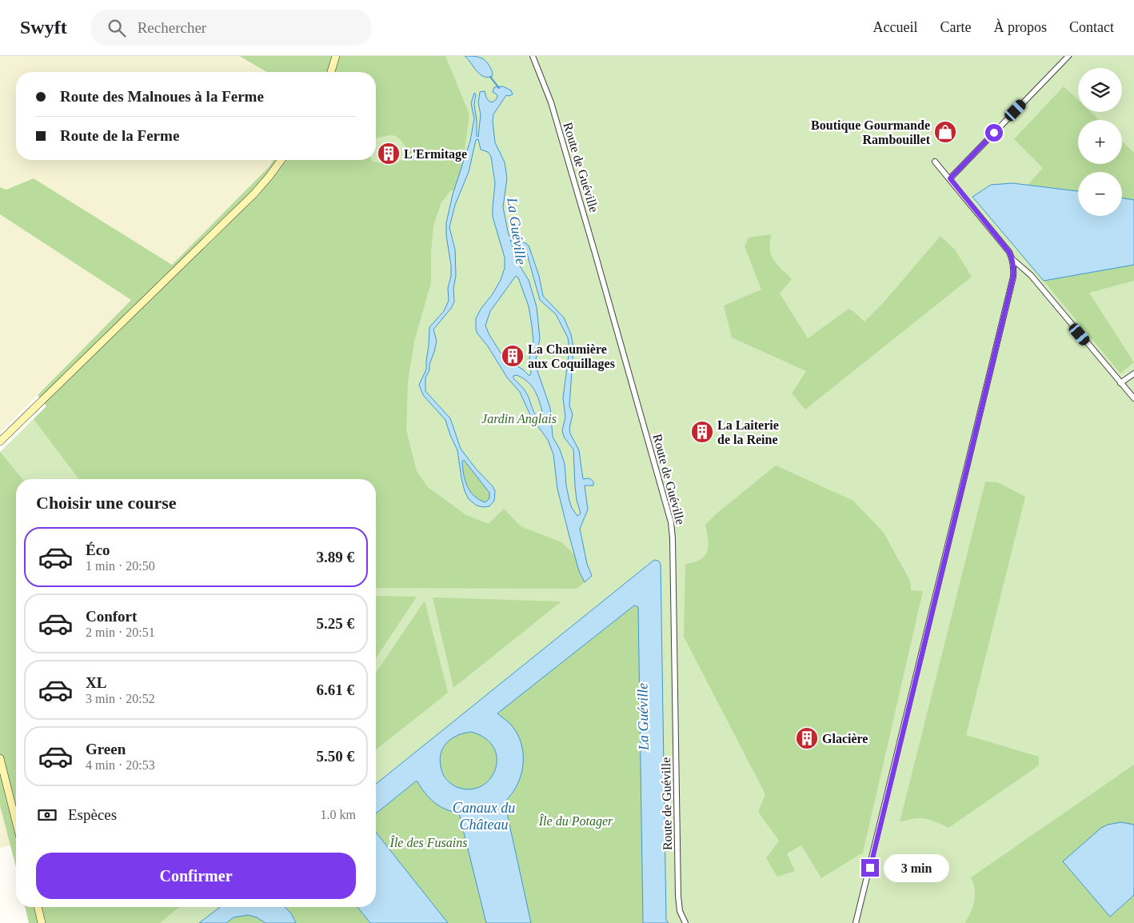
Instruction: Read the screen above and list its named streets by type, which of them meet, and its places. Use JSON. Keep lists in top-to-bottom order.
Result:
{
  "streets": {
    "street": ["Route de Guéville"]
  },
  "water": ["La Guéville", "Canaux du Château"],
  "parks": ["Jardin Anglais", "Île du Potager", "Île des Fusains"],
  "places": {
    "shop": ["Boutique Gourmande Rambouillet"],
    "building": [
      "L'Ermitage",
      "La Chaumière aux Coquillages",
      "La Laiterie de la Reine",
      "Glacière"
    ]
  },
  "page": {
    "header": "Swyft",
    "search": "Rechercher",
    "nav": [
      "Accueil",
      "Carte",
      "À propos",
      "Contact"
    ],
    "map_buttons": ["+", "−"],
    "banner": ["Route des Malnoues à la Ferme", "Route de la Ferme"],
    "heading": "Choisir une course",
    "list": [
      {
        "name": "Éco",
        "note": "1 min · 20:50",
        "value": "3.89 €"
      },
      {
        "name": "Confort",
        "note": "2 min · 20:51",
        "value": "5.25 €"
      },
      {
        "name": "XL",
        "note": "3 min · 20:52",
        "value": "6.61 €"
      },
      {
        "name": "Green",
        "note": "4 min · 20:53",
        "value": "5.50 €"
      }
    ],
    "pay": ["Espèces", "1.0 km"],
    "buttons": "Confirmer",
    "bubble": "3 min"
  }
}
